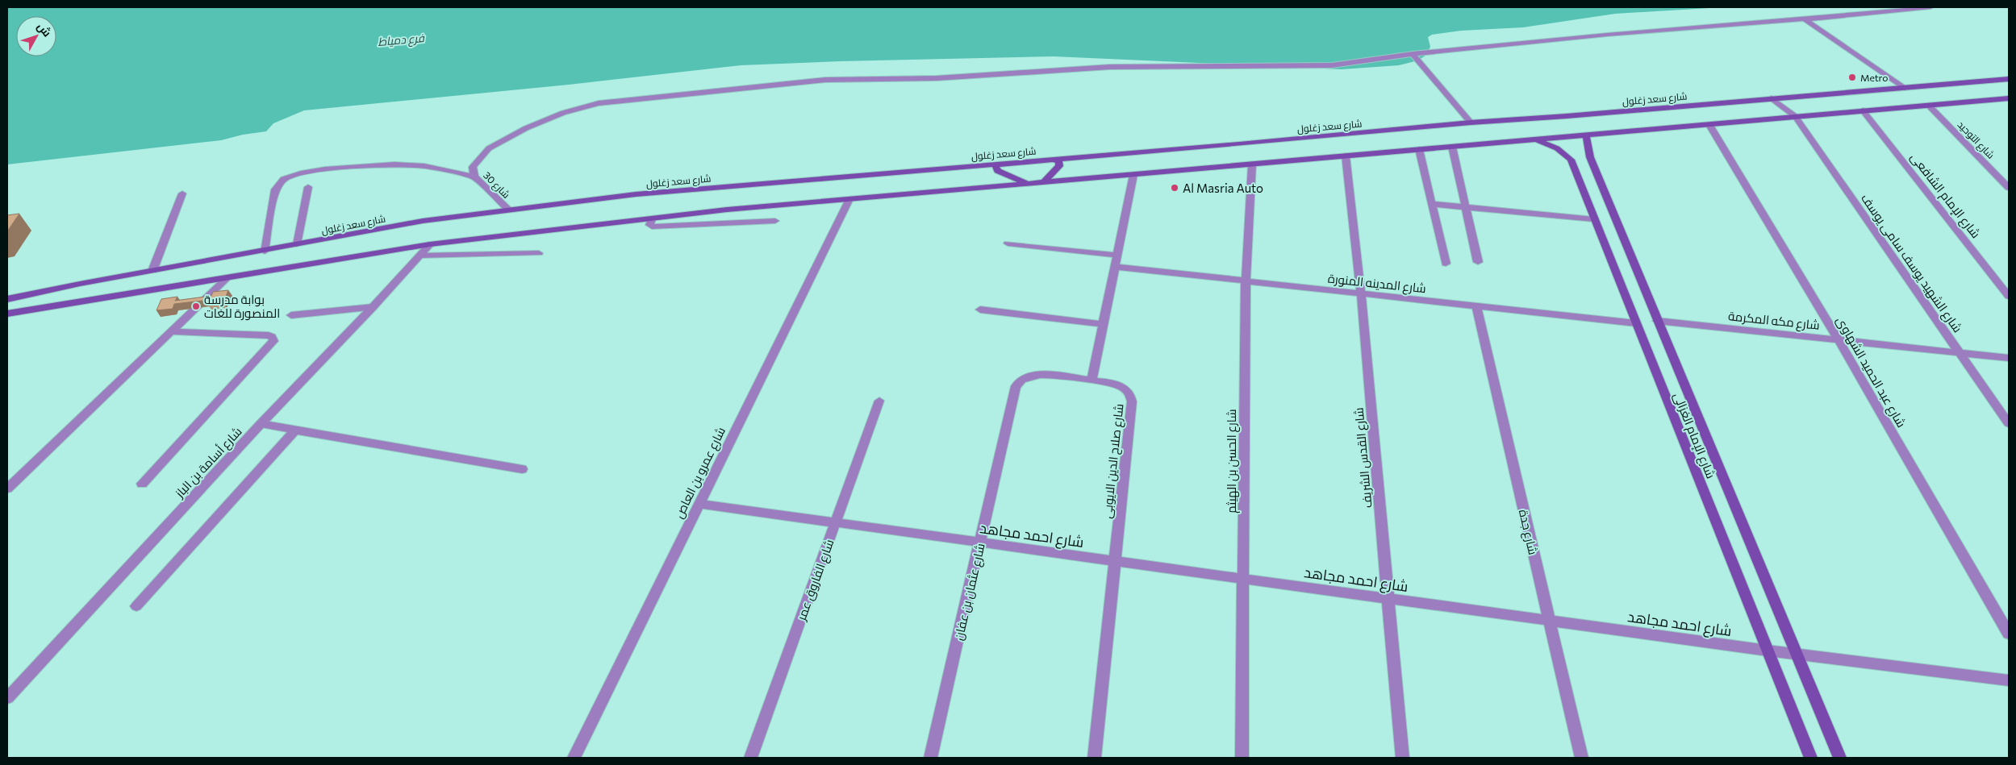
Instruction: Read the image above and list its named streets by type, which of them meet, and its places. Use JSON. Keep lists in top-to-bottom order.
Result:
{
  "streets": {
    "main road": ["شارع سعد زغلول", "شارع الإمام الغزالى"],
    "street": [
      "شارع التوحيد",
      "شارع 30",
      "شارع الإمام الشافعى",
      "شارع الشهيد يوسف سامى يوسف",
      "شارع المدينه المنورة",
      "شارع مكه المكرمة",
      "شارع عبد الحميد الشهاوى",
      "شارع القدس الشريف",
      "شارع صلاح الدين الايوبى",
      "شارع الحسن بن الهيثم",
      "شارع أسامة بن الباز",
      "شارع عمرو بن العاص",
      "شارع جدة",
      "شارع احمد مجاهد",
      "شارع الفاروق عمر",
      "شارع عثمان بن عفان"
    ]
  },
  "crossings": [
    ["شارع سعد زغلول", "شارع 30"],
    ["شارع سعد زغلول", "شارع الشهيد يوسف سامى يوسف"],
    ["شارع الشهيد يوسف سامى يوسف", "شارع مكه المكرمة"],
    ["شارع المدينه المنورة", "شارع الإمام الغزالى"],
    ["شارع المدينه المنورة", "شارع القدس الشريف"],
    ["شارع المدينه المنورة", "شارع الحسن بن الهيثم"],
    ["شارع المدينه المنورة", "شارع جدة"],
    ["شارع مكه المكرمة", "شارع عبد الحميد الشهاوى"],
    ["شارع مكه المكرمة", "شارع الإمام الغزالى"],
    ["شارع الإمام الغزالى", "شارع احمد مجاهد"],
    ["شارع القدس الشريف", "شارع احمد مجاهد"],
    ["شارع صلاح الدين الايوبى", "شارع احمد مجاهد"],
    ["شارع صلاح الدين الايوبى", "شارع عثمان بن عفان"],
    ["شارع الحسن بن الهيثم", "شارع احمد مجاهد"],
    ["شارع عمرو بن العاص", "شارع احمد مجاهد"],
    ["شارع جدة", "شارع احمد مجاهد"],
    ["شارع احمد مجاهد", "شارع الفاروق عمر"],
    ["شارع احمد مجاهد", "شارع عثمان بن عفان"]
  ],
  "water": ["فرع دمياط"],
  "places": ["Metro", "Al Masria Auto", "بوابة مدرسة المنصورة للغات"],
  "north": "top right"
}
